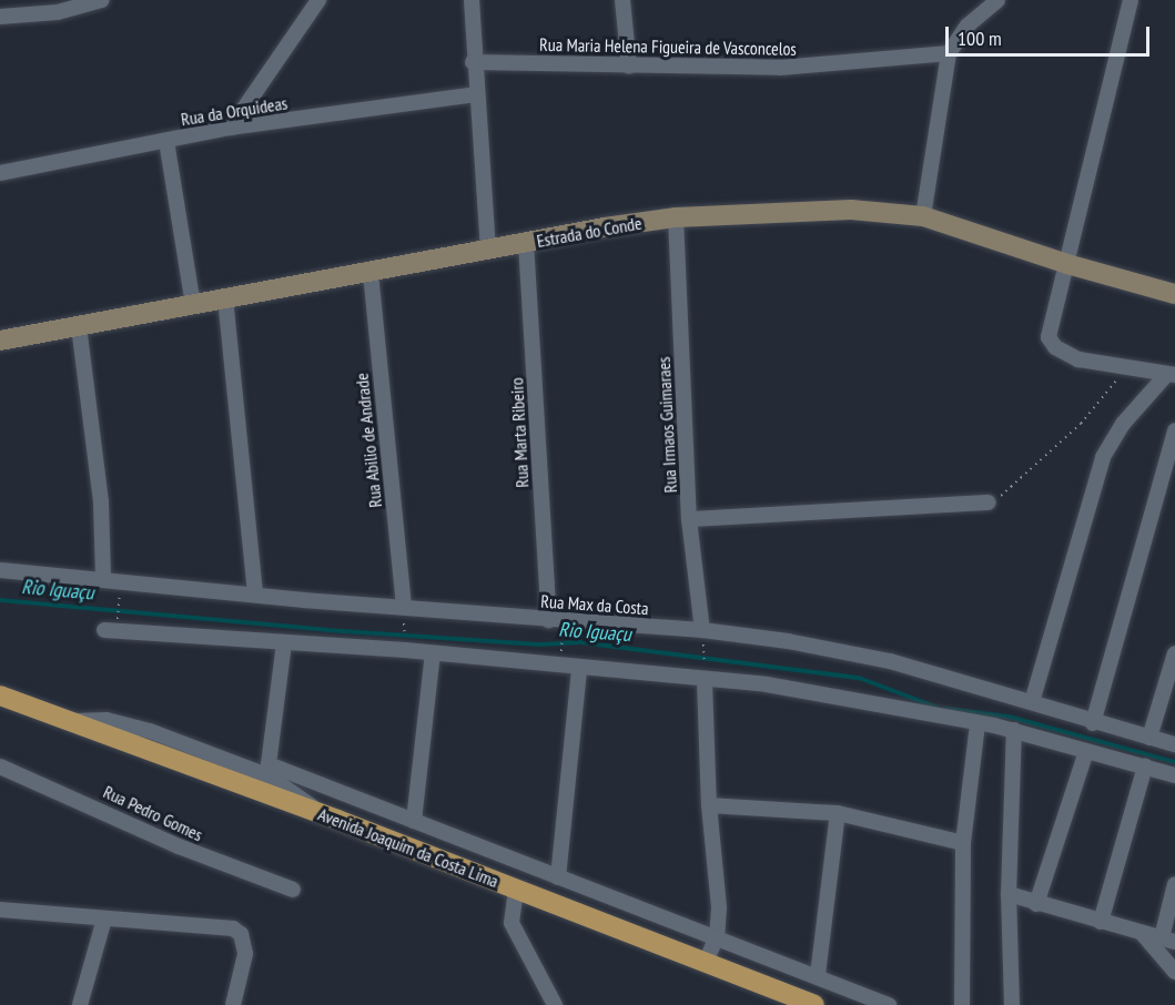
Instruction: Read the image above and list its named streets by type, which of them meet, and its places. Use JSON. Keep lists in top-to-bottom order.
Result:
{
  "streets": {
    "main road": ["Avenida Joaquim da Costa Lima"],
    "street": [
      "Rua Maria Helena Figueira de Vasconcelos",
      "Rua da Orquideas",
      "Estrada do Conde",
      "Rua Irmaos Guimaraes",
      "Rua Marta Ribeiro",
      "Rua Abilio de Andrade",
      "Rua Max da Costa",
      "Rua Pedro Gomes"
    ]
  },
  "crossings": [
    ["Estrada do Conde", "Rua Irmaos Guimaraes"],
    ["Estrada do Conde", "Rua Marta Ribeiro"],
    ["Estrada do Conde", "Rua Abilio de Andrade"],
    ["Rua Irmaos Guimaraes", "Rua Max da Costa"],
    ["Rua Marta Ribeiro", "Rua Max da Costa"],
    ["Rua Abilio de Andrade", "Rua Max da Costa"]
  ],
  "water": ["Rio Iguaçu"],
  "scale_bar": "100 m"
}
